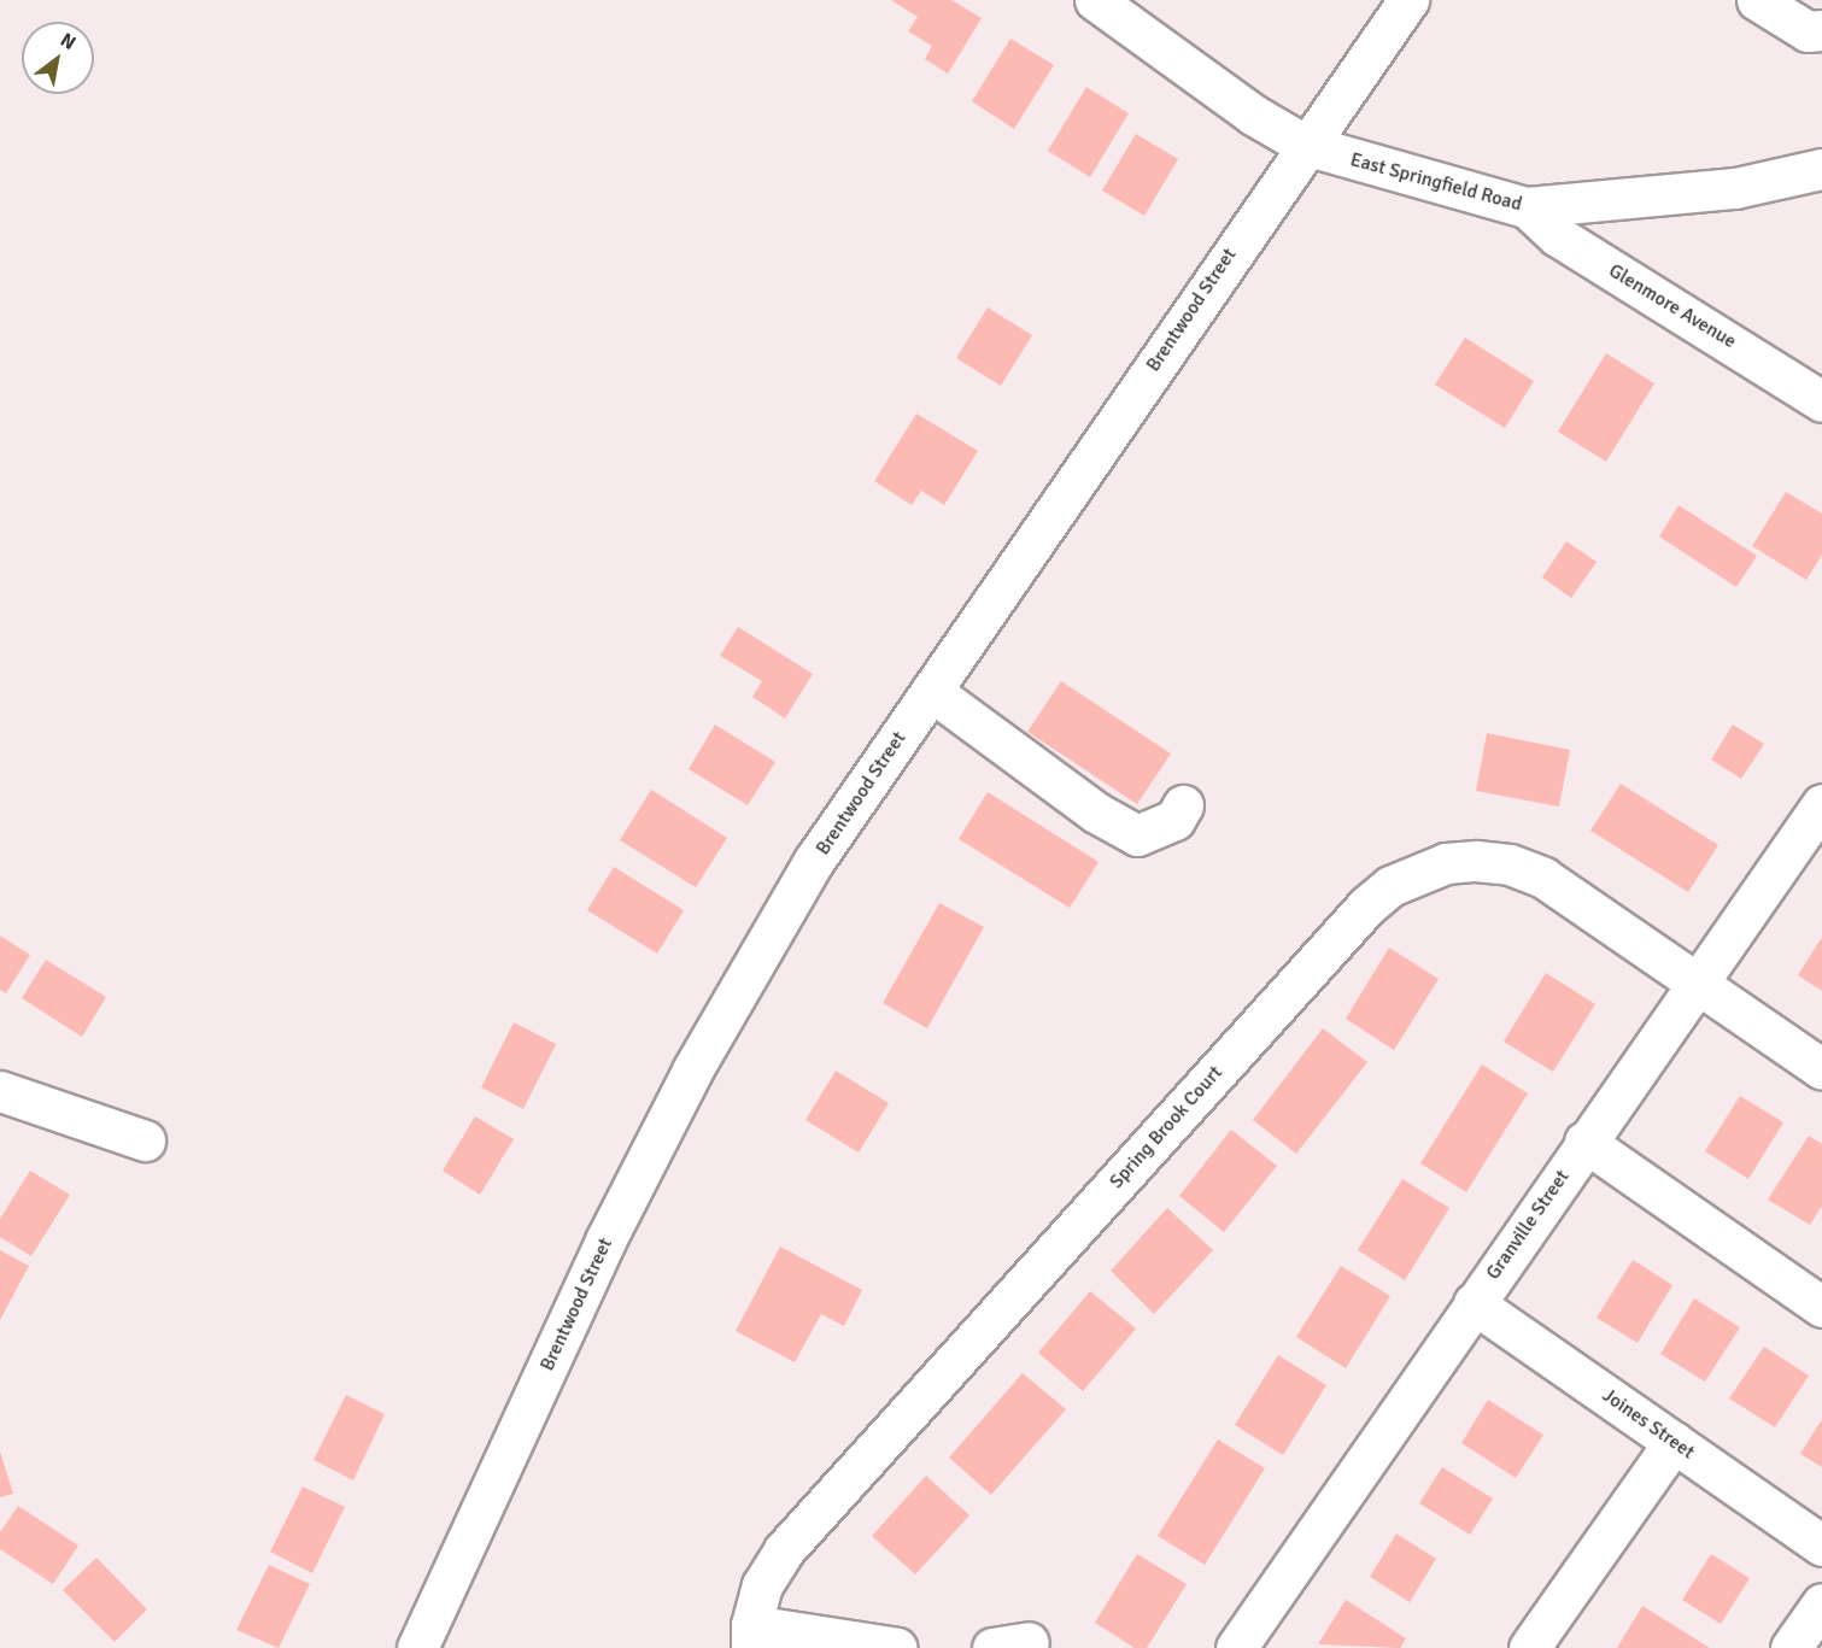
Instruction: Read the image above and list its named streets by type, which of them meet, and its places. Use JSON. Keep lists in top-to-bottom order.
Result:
{
  "streets": {
    "street": [
      "East Springfield Road",
      "Glenmore Avenue",
      "Brentwood Street",
      "Spring Brook Court",
      "Granville Street",
      "Joines Street"
    ]
  },
  "crossings": [
    ["East Springfield Road", "Glenmore Avenue"],
    ["East Springfield Road", "Brentwood Street"],
    ["Spring Brook Court", "Granville Street"],
    ["Granville Street", "Joines Street"]
  ],
  "north": "top right"
}
